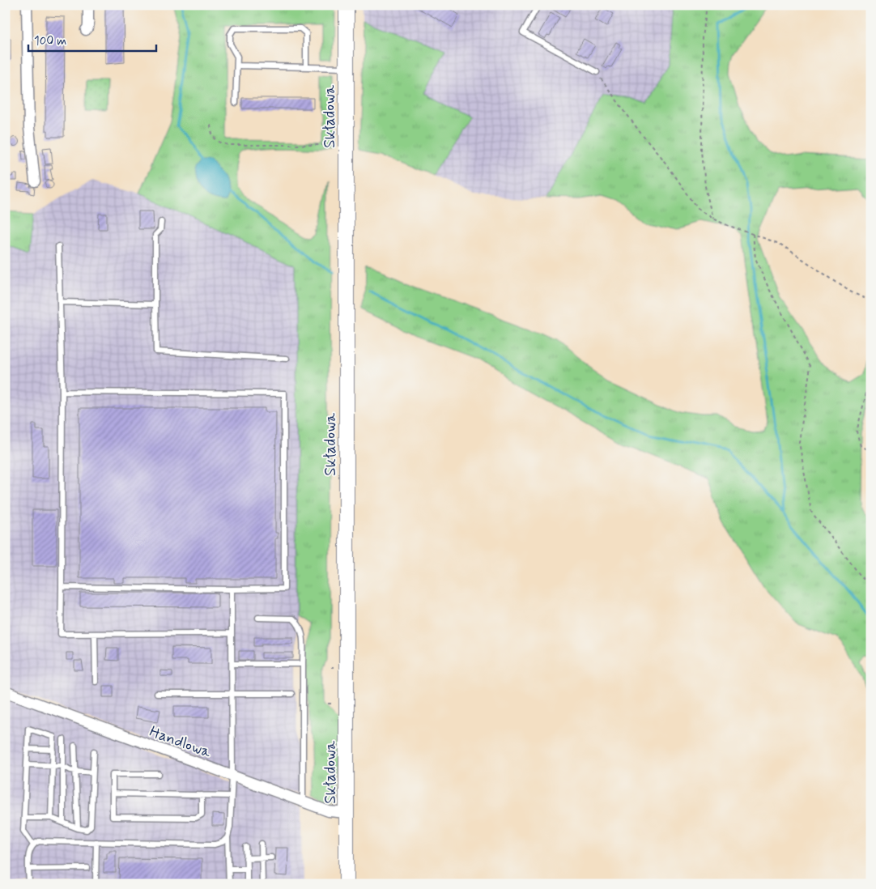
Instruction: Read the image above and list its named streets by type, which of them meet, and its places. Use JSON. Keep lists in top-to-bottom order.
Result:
{
  "streets": {
    "main road": ["Składowa"],
    "street": ["Handlowa"]
  },
  "crossings": [
    ["Składowa", "Handlowa"]
  ],
  "scale_bar": "100 m"
}
